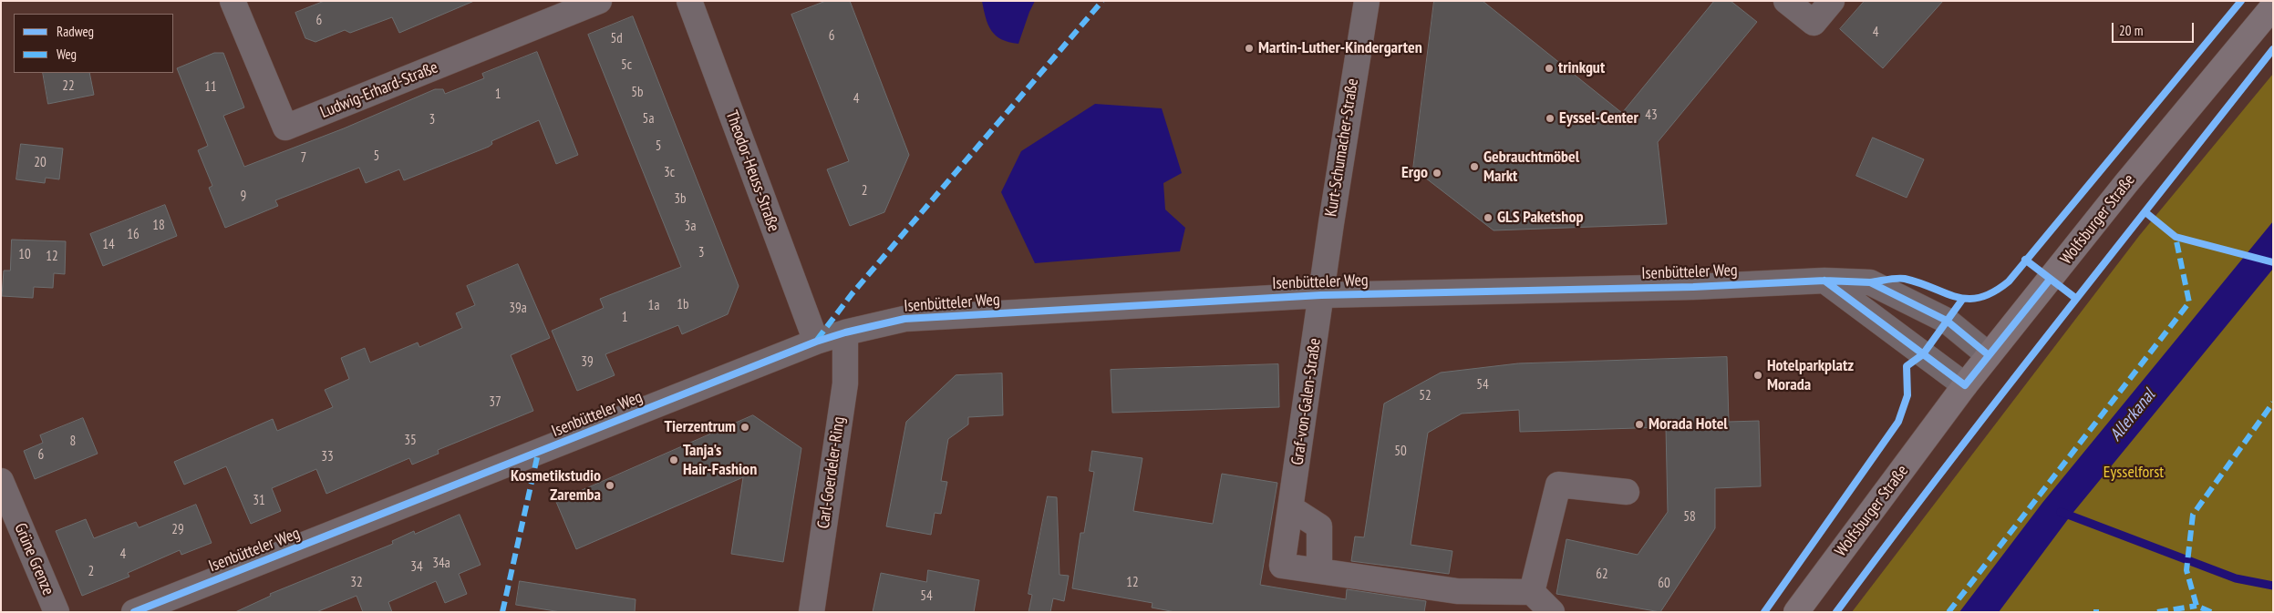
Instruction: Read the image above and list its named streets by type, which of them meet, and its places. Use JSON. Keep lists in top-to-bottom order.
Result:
{
  "streets": {
    "street": [
      "Ludwig-Erhard-Straße",
      "Kurt-Schumacher-Straße",
      "Theodor-Heuss-Straße",
      "Wolfsburger Straße",
      "Isenbütteler Weg",
      "Graf-von-Galen-Straße",
      "Carl-Goerdeler-Ring",
      "Grüne Grenze"
    ]
  },
  "crossings": [
    ["Kurt-Schumacher-Straße", "Isenbütteler Weg"],
    ["Kurt-Schumacher-Straße", "Graf-von-Galen-Straße"],
    ["Theodor-Heuss-Straße", "Isenbütteler Weg"],
    ["Wolfsburger Straße", "Isenbütteler Weg"],
    ["Isenbütteler Weg", "Graf-von-Galen-Straße"],
    ["Isenbütteler Weg", "Carl-Goerdeler-Ring"]
  ],
  "water": ["Allerkanal"],
  "parks": ["Eysselforst"],
  "places": [
    "Martin-Luther-Kindergarten",
    "trinkgut",
    "Eyssel-Center",
    "Gebrauchtmöbel Markt",
    "Ergo",
    "GLS Paketshop",
    "Hotelparkplatz Morada",
    "Morada Hotel",
    "Tierzentrum",
    "Tanja's Hair-Fashion",
    "Kosmetikstudio Zaremba"
  ],
  "house_numbers": [
    "6",
    "4",
    "6",
    "5d",
    "5c",
    "22",
    "11",
    "5b",
    "1",
    "4",
    "43",
    "5a",
    "3",
    "5",
    "5",
    "7",
    "20",
    "3c",
    "2",
    "9",
    "3b",
    "18",
    "3a",
    "16",
    "14",
    "3",
    "10",
    "12",
    "1b",
    "1a",
    "39a",
    "1",
    "39",
    "54",
    "52",
    "37",
    "35",
    "8",
    "50",
    "6",
    "33",
    "31",
    "58",
    "29",
    "4",
    "34a",
    "34",
    "2",
    "62",
    "32",
    "12",
    "60",
    "54"
  ],
  "legend": ["Radweg", "Weg"],
  "scale_bar": "20 m"
}
